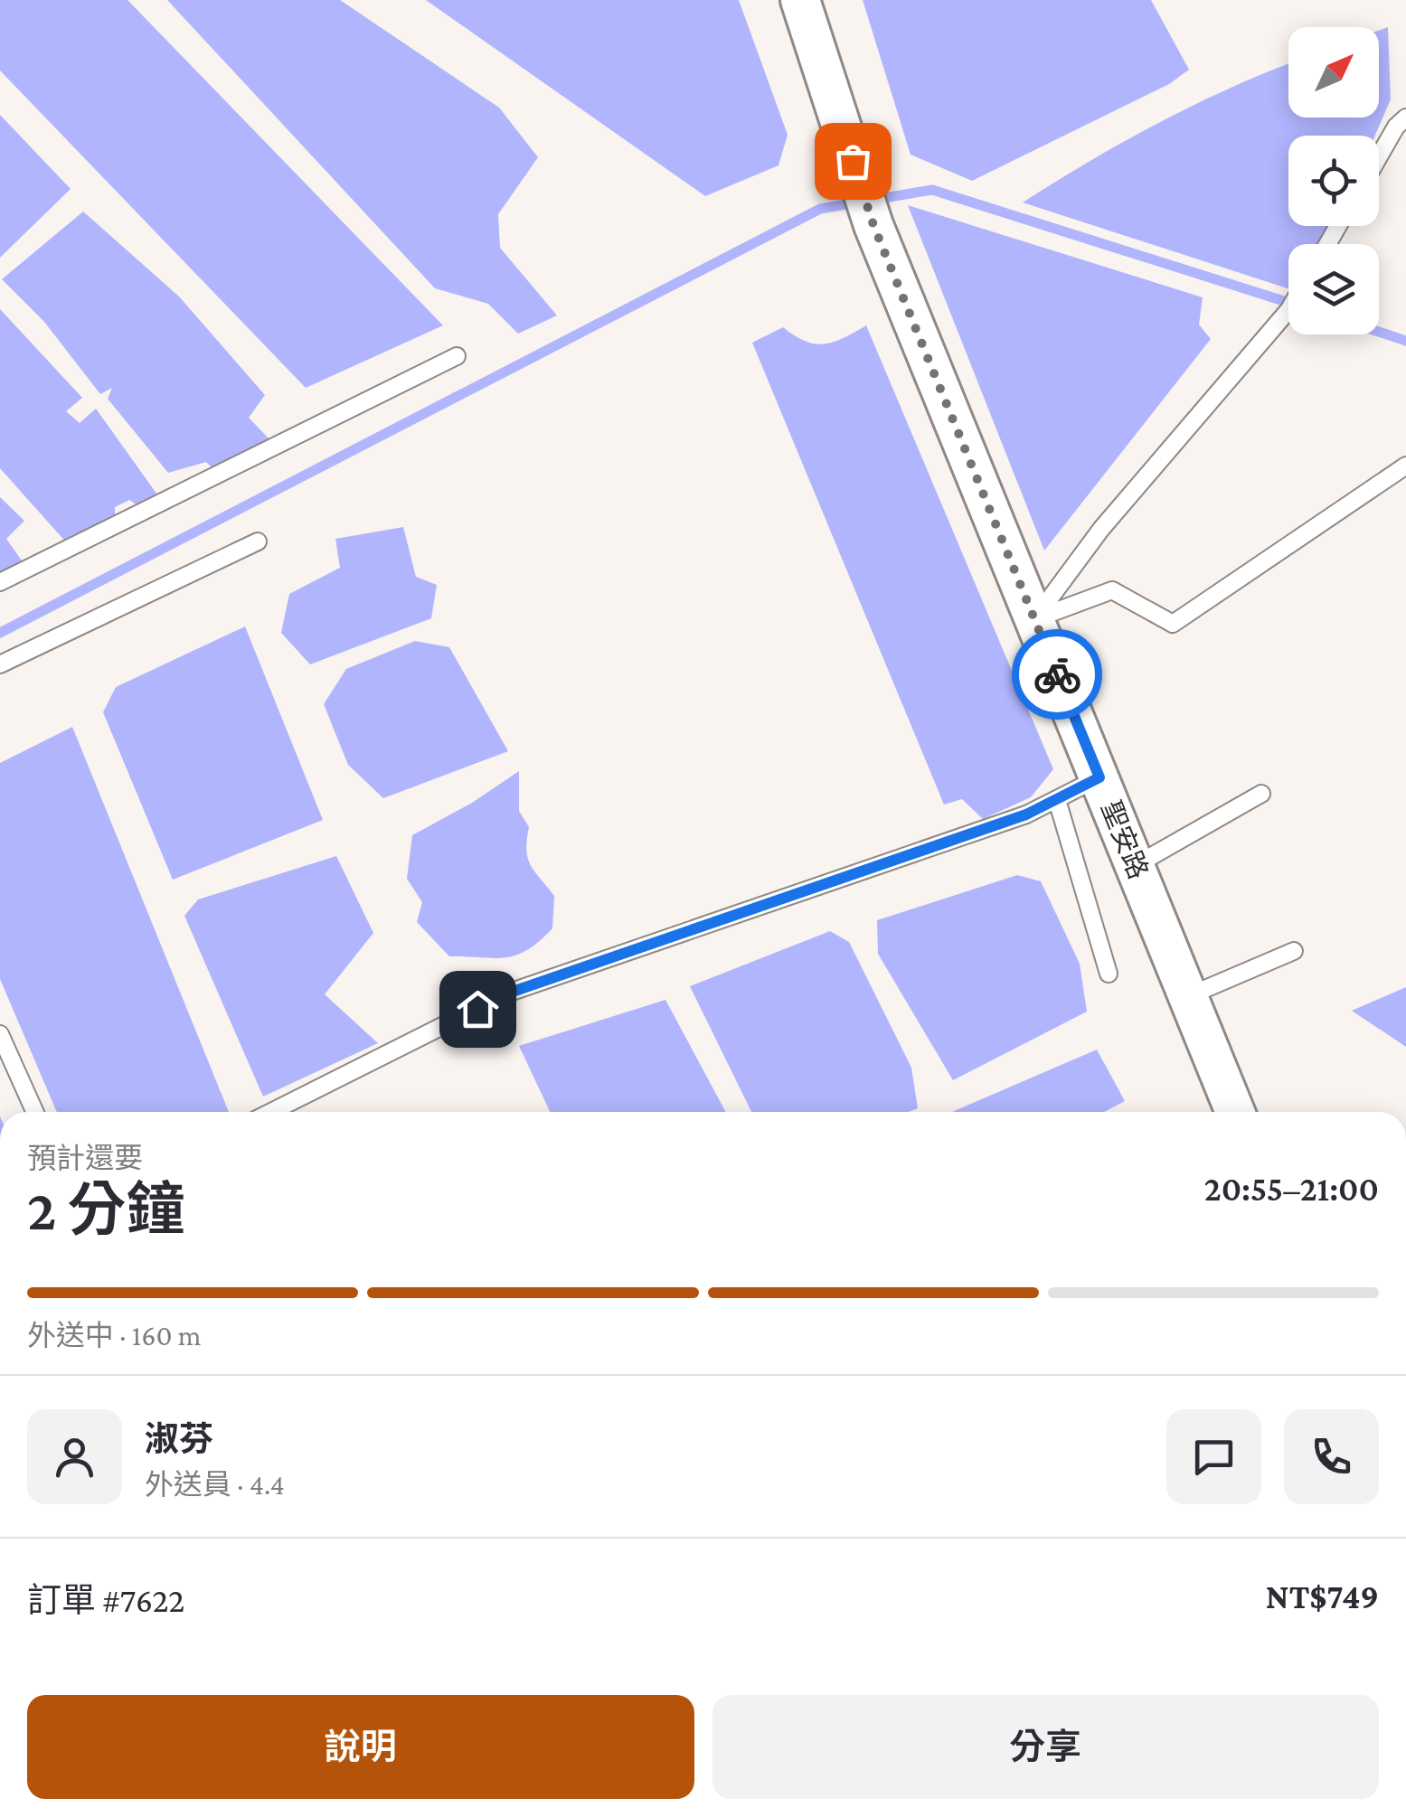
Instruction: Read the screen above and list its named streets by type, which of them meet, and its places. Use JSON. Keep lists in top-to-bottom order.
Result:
{
  "streets": {
    "street": ["聖安路"]
  },
  "north": "top right",
  "page": {
    "heading": ["2 分鐘", "預計還要", "20:55–21:00"],
    "panel": [
      "淑芬",
      "外送員 · 4.4",
      "訂單 #7622",
      "NT$749"
    ],
    "bar": "外送中 · 160 m",
    "buttons": ["說明", "分享"]
  }
}
